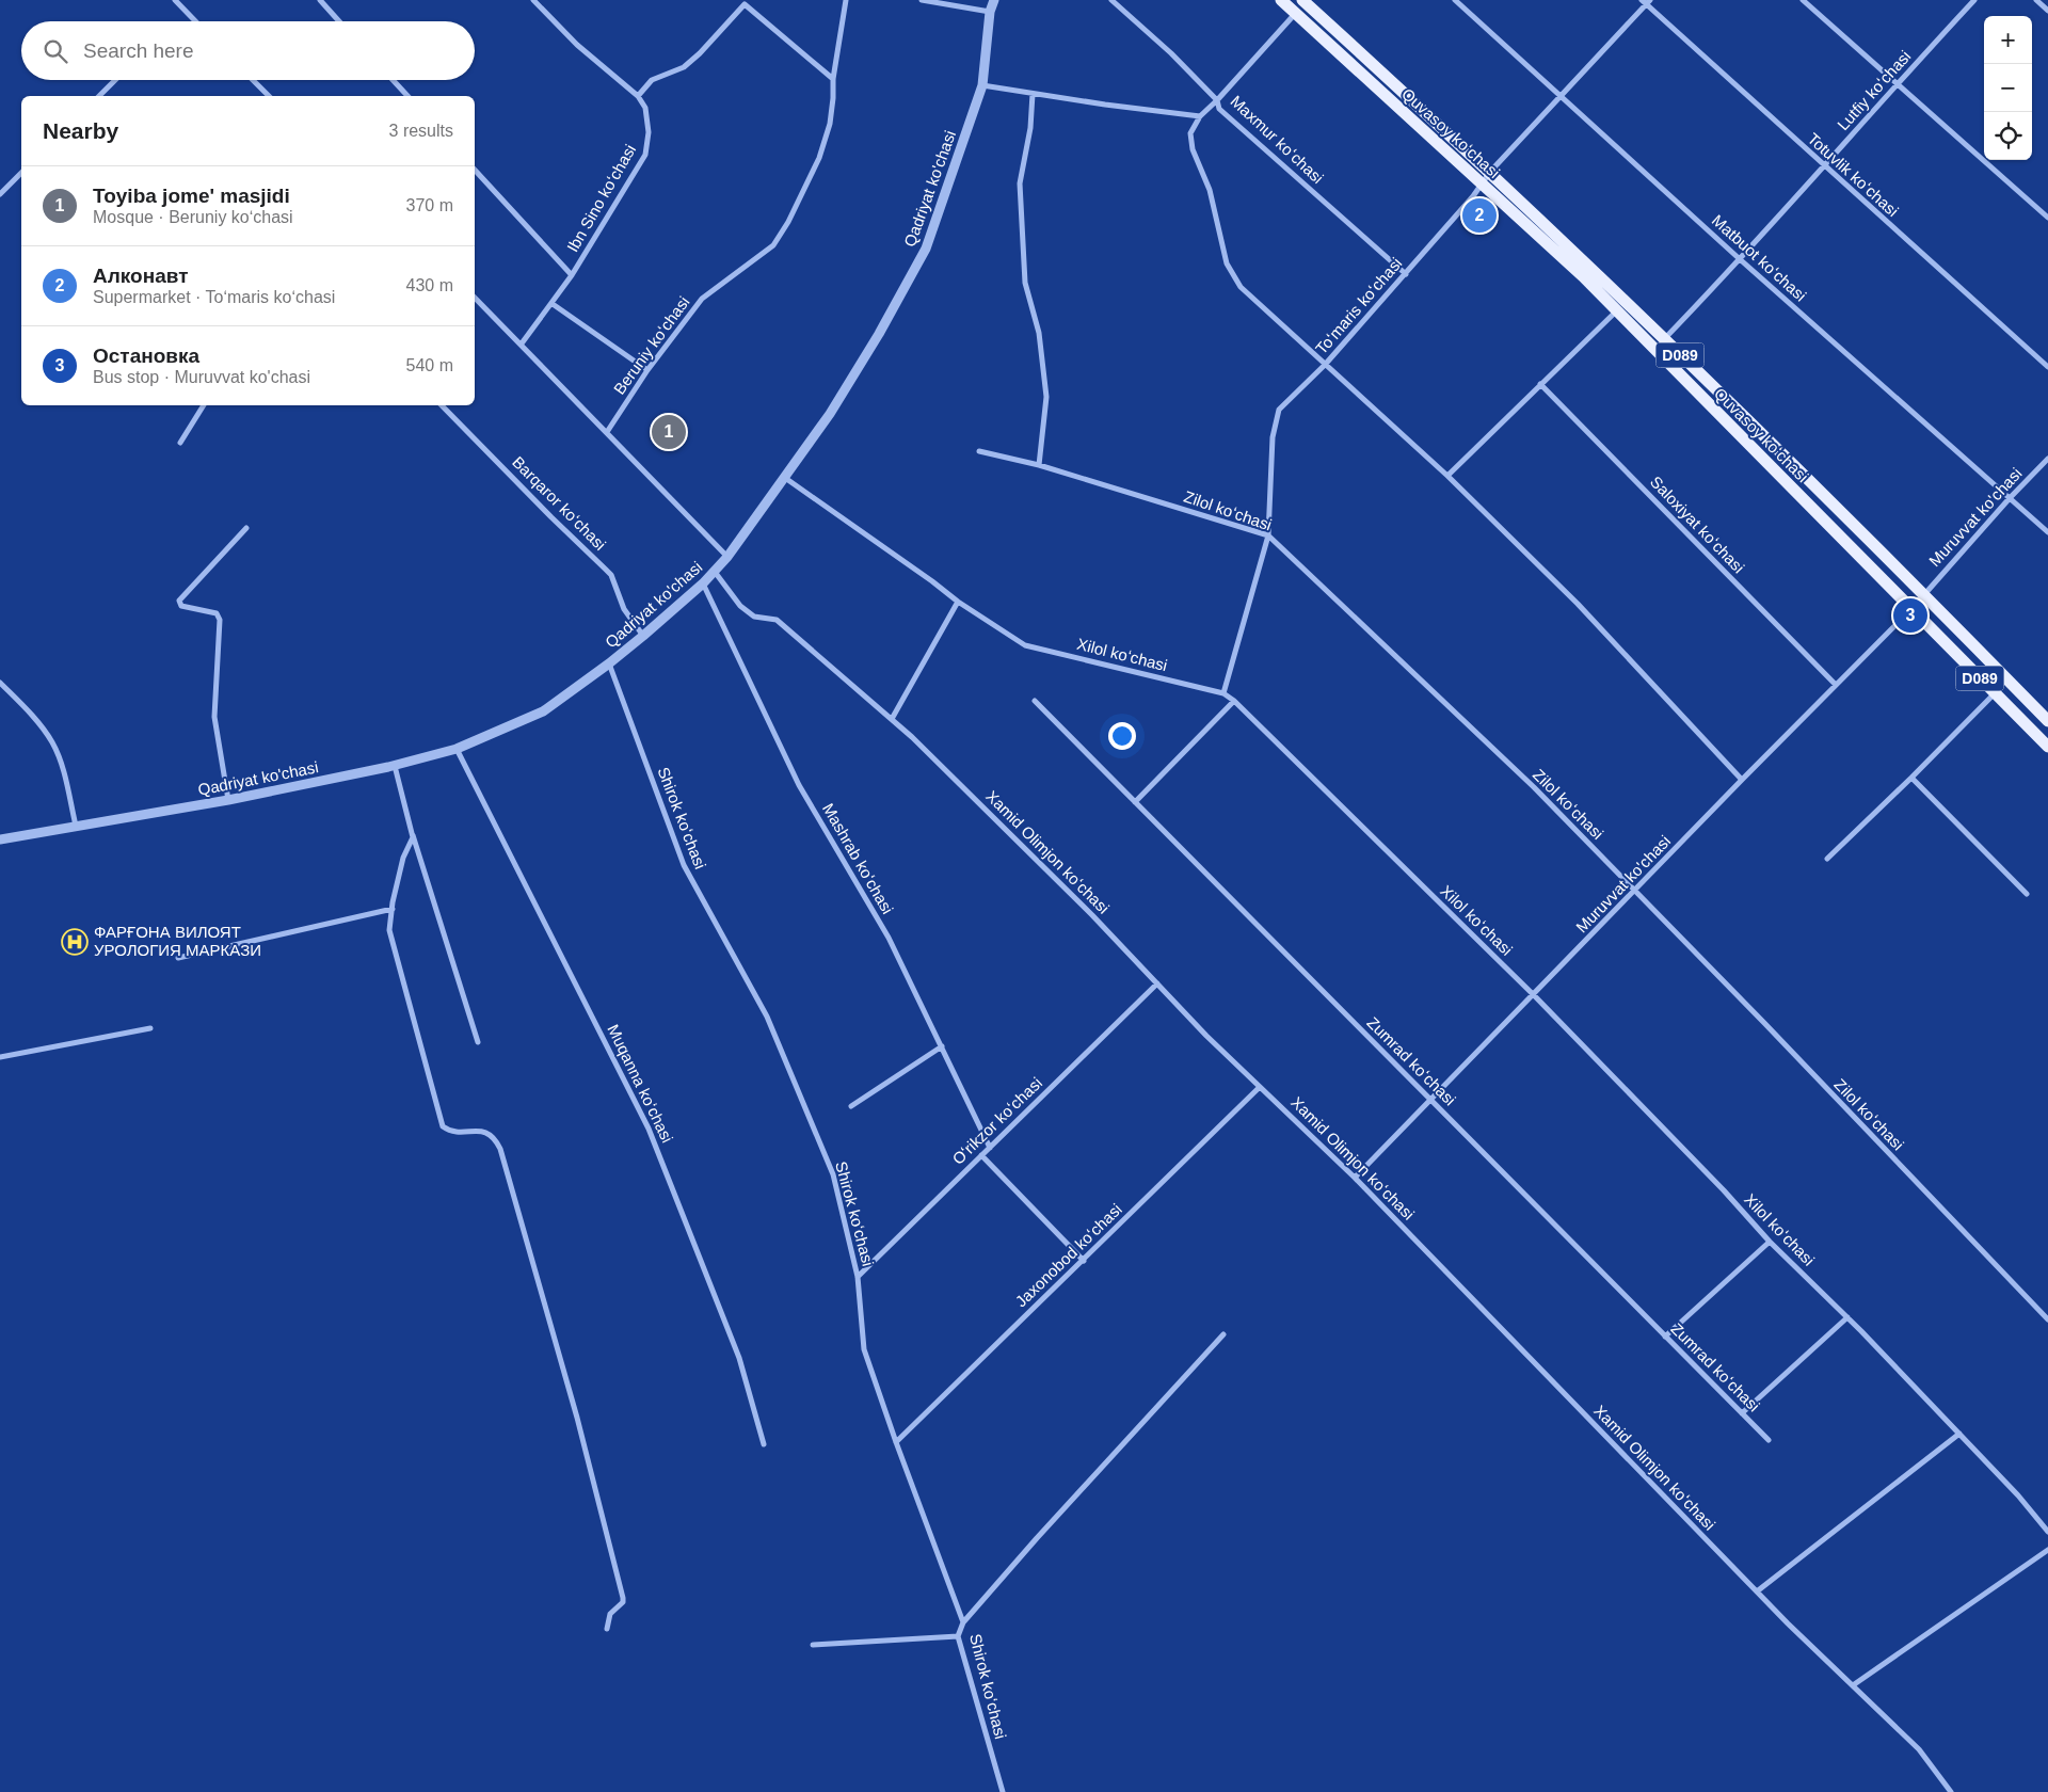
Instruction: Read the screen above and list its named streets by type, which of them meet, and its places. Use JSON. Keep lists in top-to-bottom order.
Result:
{
  "streets": {
    "main road": ["Quvasoy koʻchasi", "D089"],
    "street": [
      "Lutfiy koʻchasi",
      "Maxmur koʻchasi",
      "Totuvlik koʻchasi",
      "Qadriyat ko'chasi",
      "Ibn Sino koʻchasi",
      "Matbuot koʻchasi",
      "Toʻmaris koʻchasi",
      "Beruniy koʻchasi",
      "Barqaror koʻchasi",
      "Zilol koʻchasi",
      "Muruvvat ko'chasi",
      "Saloxiyat koʻchasi",
      "Xilol koʻchasi",
      "Shirok koʻchasi",
      "Xamid Olimjon koʻchasi",
      "Mashrab koʻchasi",
      "Zumrad koʻchasi",
      "Muqanna koʻchasi",
      "Oʻrikzor koʻchasi",
      "Jaxonobod koʻchasi"
    ]
  },
  "crossings": [
    ["Lutfiy koʻchasi", "Quvasoy koʻchasi"],
    ["Lutfiy koʻchasi", "Totuvlik koʻchasi"],
    ["Lutfiy koʻchasi", "Matbuot koʻchasi"],
    ["Quvasoy koʻchasi", "Toʻmaris koʻchasi"],
    ["Quvasoy koʻchasi", "Muruvvat ko'chasi"],
    ["Maxmur koʻchasi", "Toʻmaris koʻchasi"],
    ["Totuvlik koʻchasi", "Toʻmaris koʻchasi"],
    ["Qadriyat ko'chasi", "Barqaror koʻchasi"],
    ["Qadriyat ko'chasi", "Xilol koʻchasi"],
    ["Qadriyat ko'chasi", "Shirok koʻchasi"],
    ["Qadriyat ko'chasi", "Xamid Olimjon koʻchasi"],
    ["Qadriyat ko'chasi", "Mashrab koʻchasi"],
    ["Qadriyat ko'chasi", "Muqanna koʻchasi"],
    ["Matbuot koʻchasi", "Toʻmaris koʻchasi"],
    ["Matbuot koʻchasi", "Muruvvat ko'chasi"],
    ["Toʻmaris koʻchasi", "Zilol koʻchasi"],
    ["Toʻmaris koʻchasi", "Xilol koʻchasi"],
    ["Zilol koʻchasi", "Muruvvat ko'chasi"],
    ["Muruvvat ko'chasi", "Saloxiyat koʻchasi"],
    ["Muruvvat ko'chasi", "Xilol koʻchasi"],
    ["Muruvvat ko'chasi", "Xamid Olimjon koʻchasi"],
    ["Muruvvat ko'chasi", "Zumrad koʻchasi"],
    ["Shirok koʻchasi", "Oʻrikzor koʻchasi"],
    ["Shirok koʻchasi", "Jaxonobod koʻchasi"],
    ["Xamid Olimjon koʻchasi", "Oʻrikzor koʻchasi"],
    ["Xamid Olimjon koʻchasi", "Jaxonobod koʻchasi"],
    ["Mashrab koʻchasi", "Oʻrikzor koʻchasi"]
  ],
  "places": {
    "hospital": ["ФАРҒОНА ВИЛОЯТ УРОЛОГИЯ МАРКАЗИ"]
  },
  "page": {
    "map_buttons": ["+", "−"],
    "search": "Search here",
    "heading": ["Nearby", "3 results"],
    "list": [
      {
        "mark": "1",
        "name": "Toyiba jome' masjidi",
        "note": "Mosque · Beruniy koʻchasi",
        "value": "370 m"
      },
      {
        "mark": "2",
        "name": "Алконавт",
        "note": "Supermarket · Toʻmaris koʻchasi",
        "value": "430 m"
      },
      {
        "mark": "3",
        "name": "Остановка",
        "note": "Bus stop · Muruvvat ko'chasi",
        "value": "540 m"
      }
    ],
    "pins": ["2", "1", "3"]
  }
}
